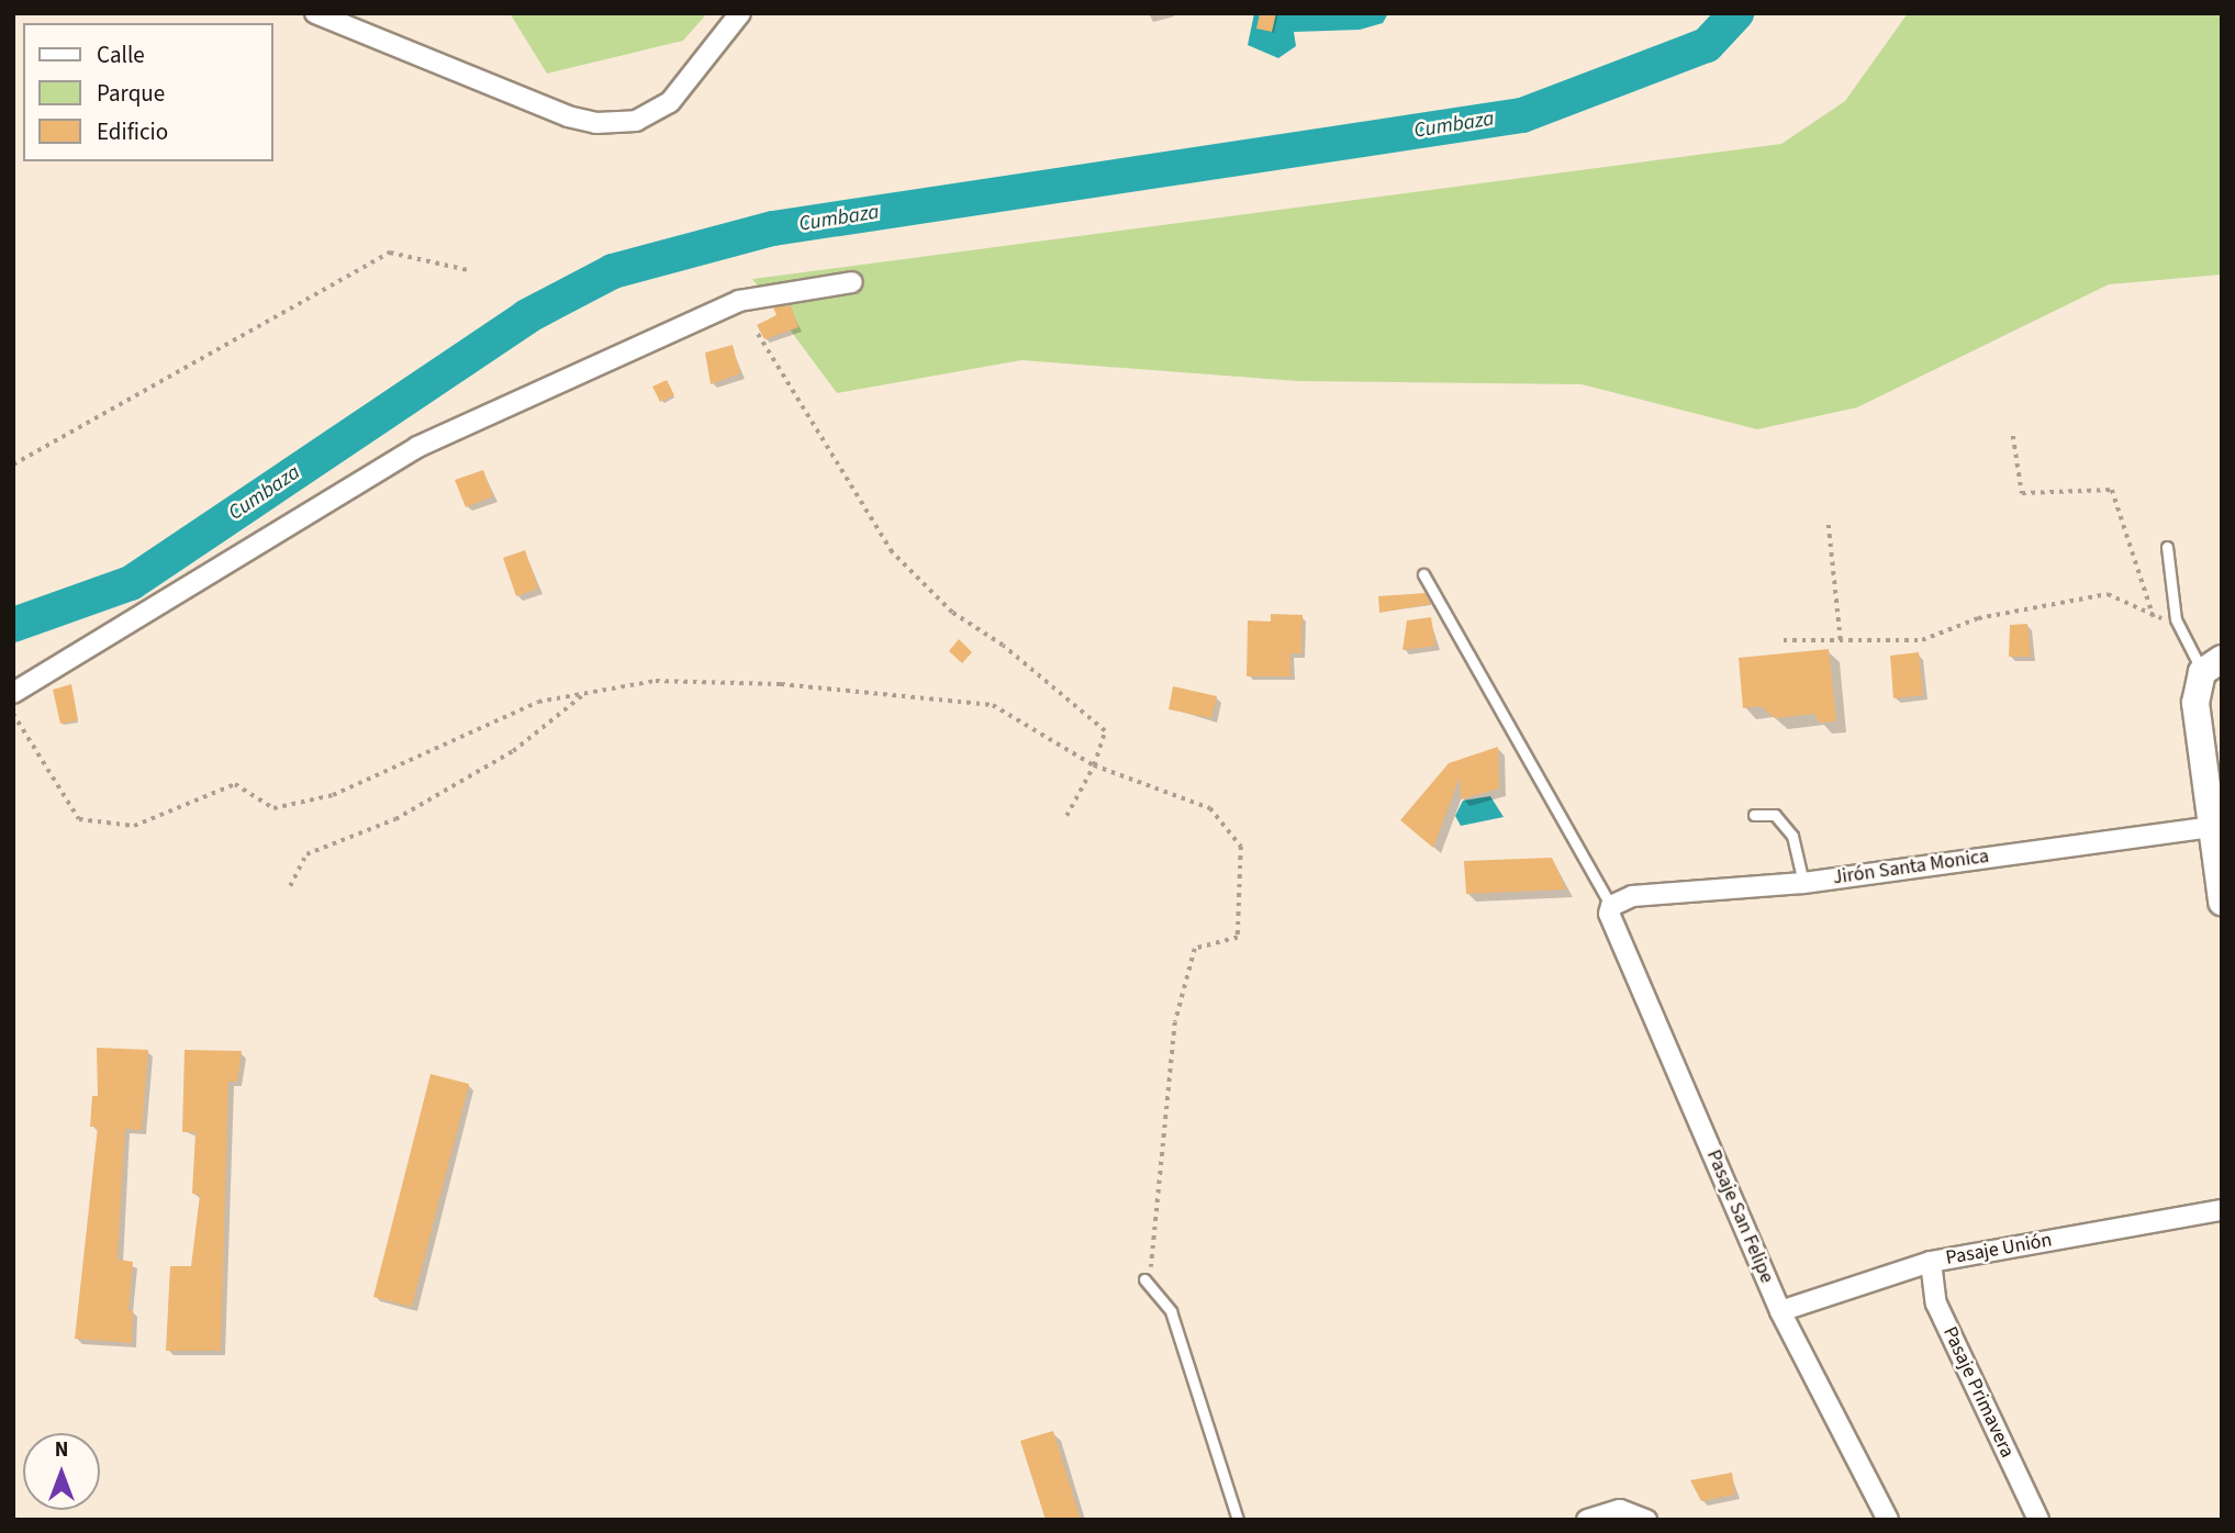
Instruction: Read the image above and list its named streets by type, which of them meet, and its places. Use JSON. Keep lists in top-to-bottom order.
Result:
{
  "streets": {
    "street": [
      "Jirón Santa Monica",
      "Pasaje San Felipe",
      "Pasaje Unión",
      "Pasaje Primavera"
    ]
  },
  "crossings": [
    ["Jirón Santa Monica", "Pasaje San Felipe"],
    ["Pasaje San Felipe", "Pasaje Unión"],
    ["Pasaje Unión", "Pasaje Primavera"]
  ],
  "water": ["Cumbaza"],
  "legend": ["Calle", "Parque", "Edificio"],
  "north": "top"
}
